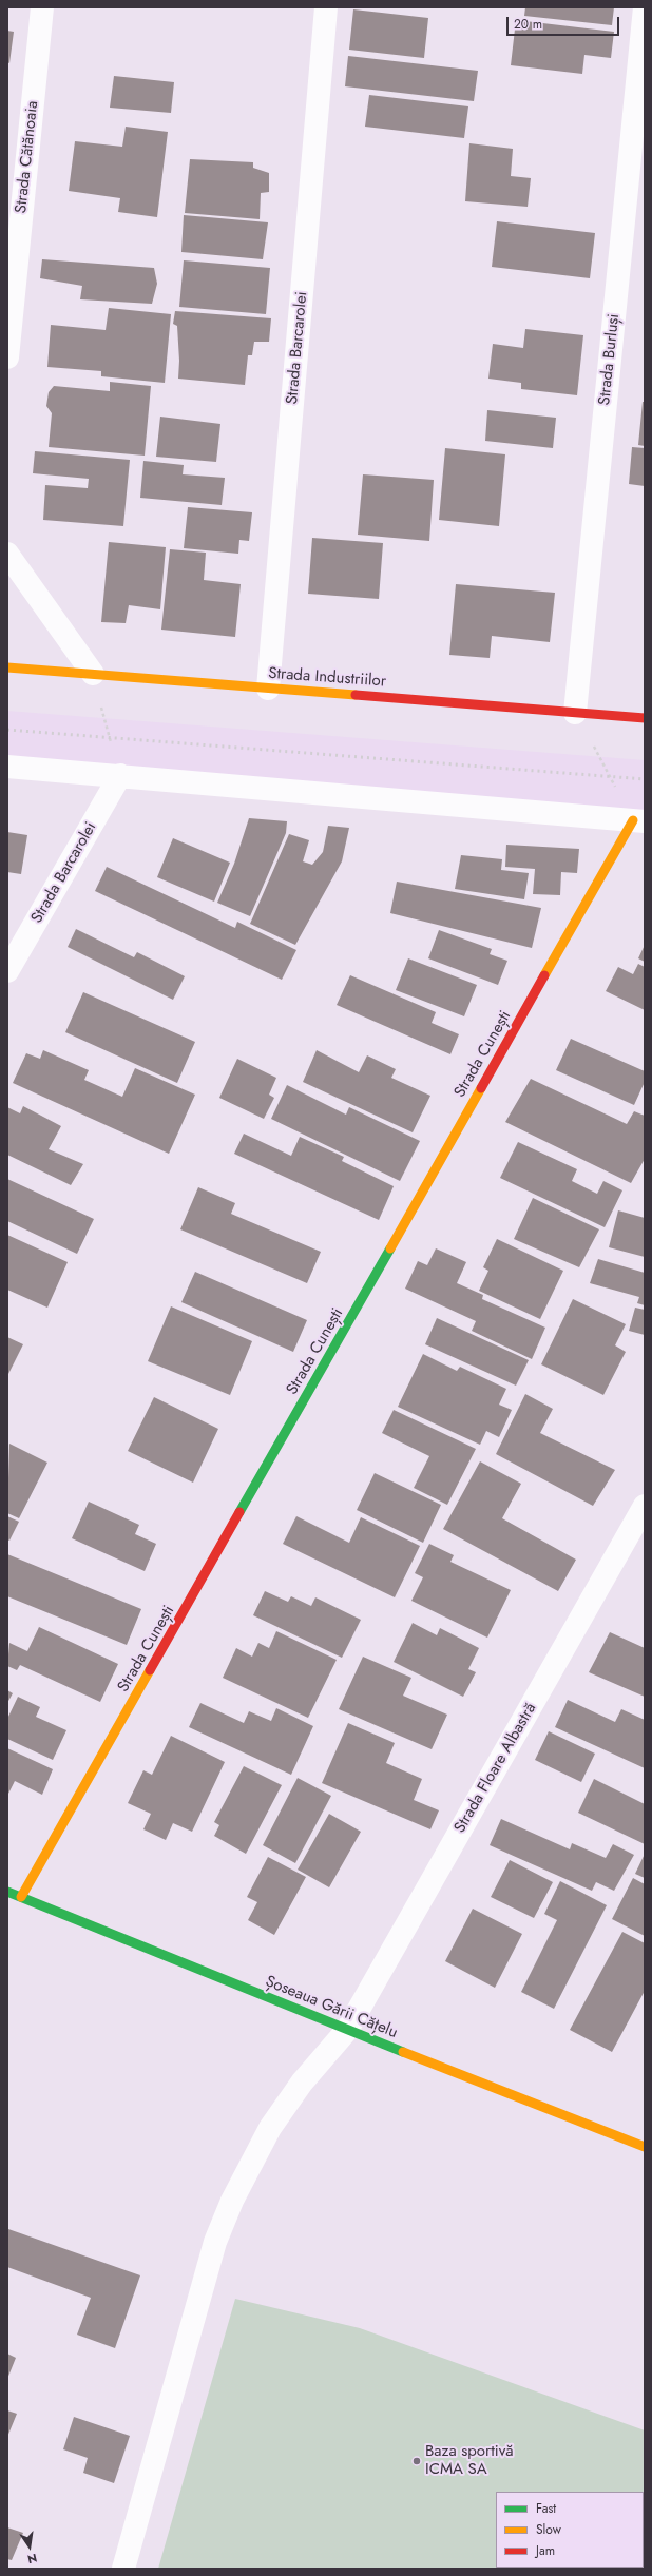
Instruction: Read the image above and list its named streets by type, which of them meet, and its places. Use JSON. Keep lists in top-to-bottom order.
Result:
{
  "streets": {
    "main road": ["Strada Industriilor", "Strada Cunești", "Șoseaua Gării Cățelu"],
    "street": [
      "Strada Cătănoaia",
      "Strada Barcarolei",
      "Strada Burluși",
      "Strada Floare Albastră"
    ]
  },
  "crossings": [
    ["Strada Barcarolei", "Strada Industriilor"],
    ["Strada Burluși", "Strada Industriilor"],
    ["Strada Cunești", "Șoseaua Gării Cățelu"],
    ["Strada Floare Albastră", "Șoseaua Gării Cățelu"]
  ],
  "places": ["Baza sportivă ICMA SA"],
  "legend": ["Fast", "Slow", "Jam"],
  "scale_bar": "20 m",
  "north": "bottom"
}
